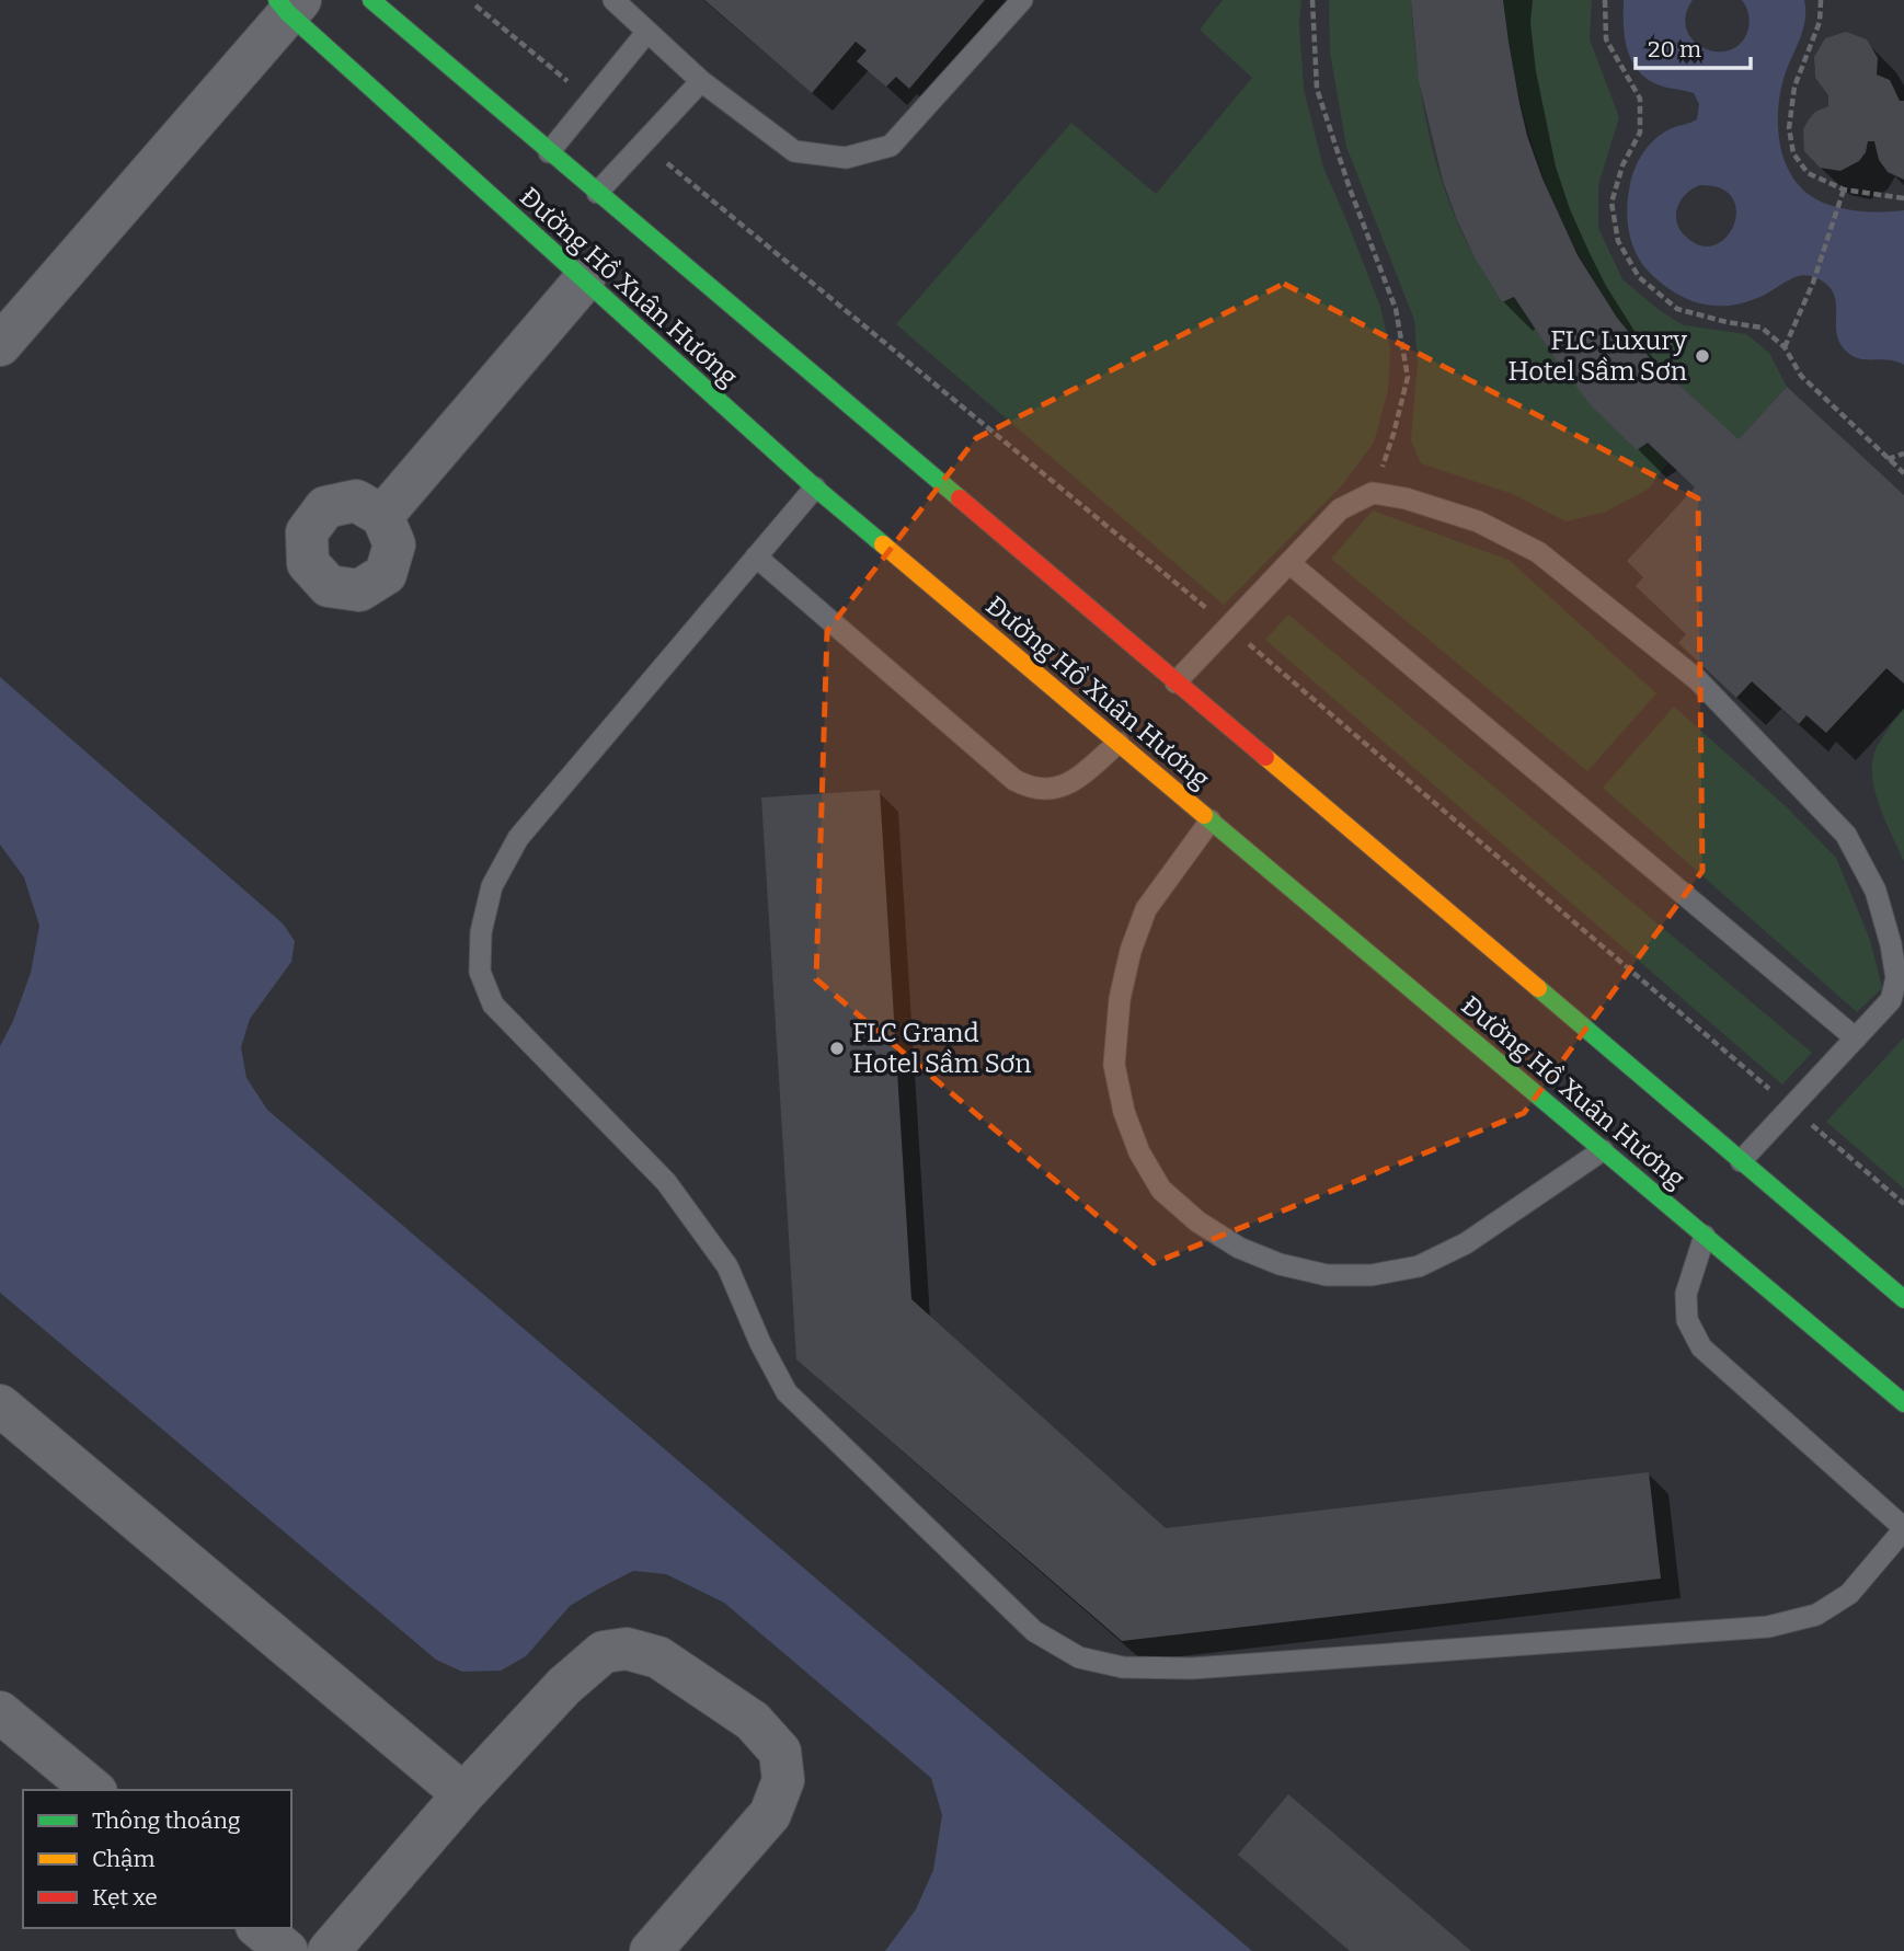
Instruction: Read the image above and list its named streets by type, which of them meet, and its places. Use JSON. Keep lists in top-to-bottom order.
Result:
{
  "streets": {
    "main road": ["Đường Hồ Xuân Hương"]
  },
  "places": ["FLC Luxury Hotel Sầm Sơn", "FLC Grand Hotel Sầm Sơn"],
  "legend": ["Thông thoáng", "Chậm", "Kẹt xe"],
  "scale_bar": "20 m"
}
